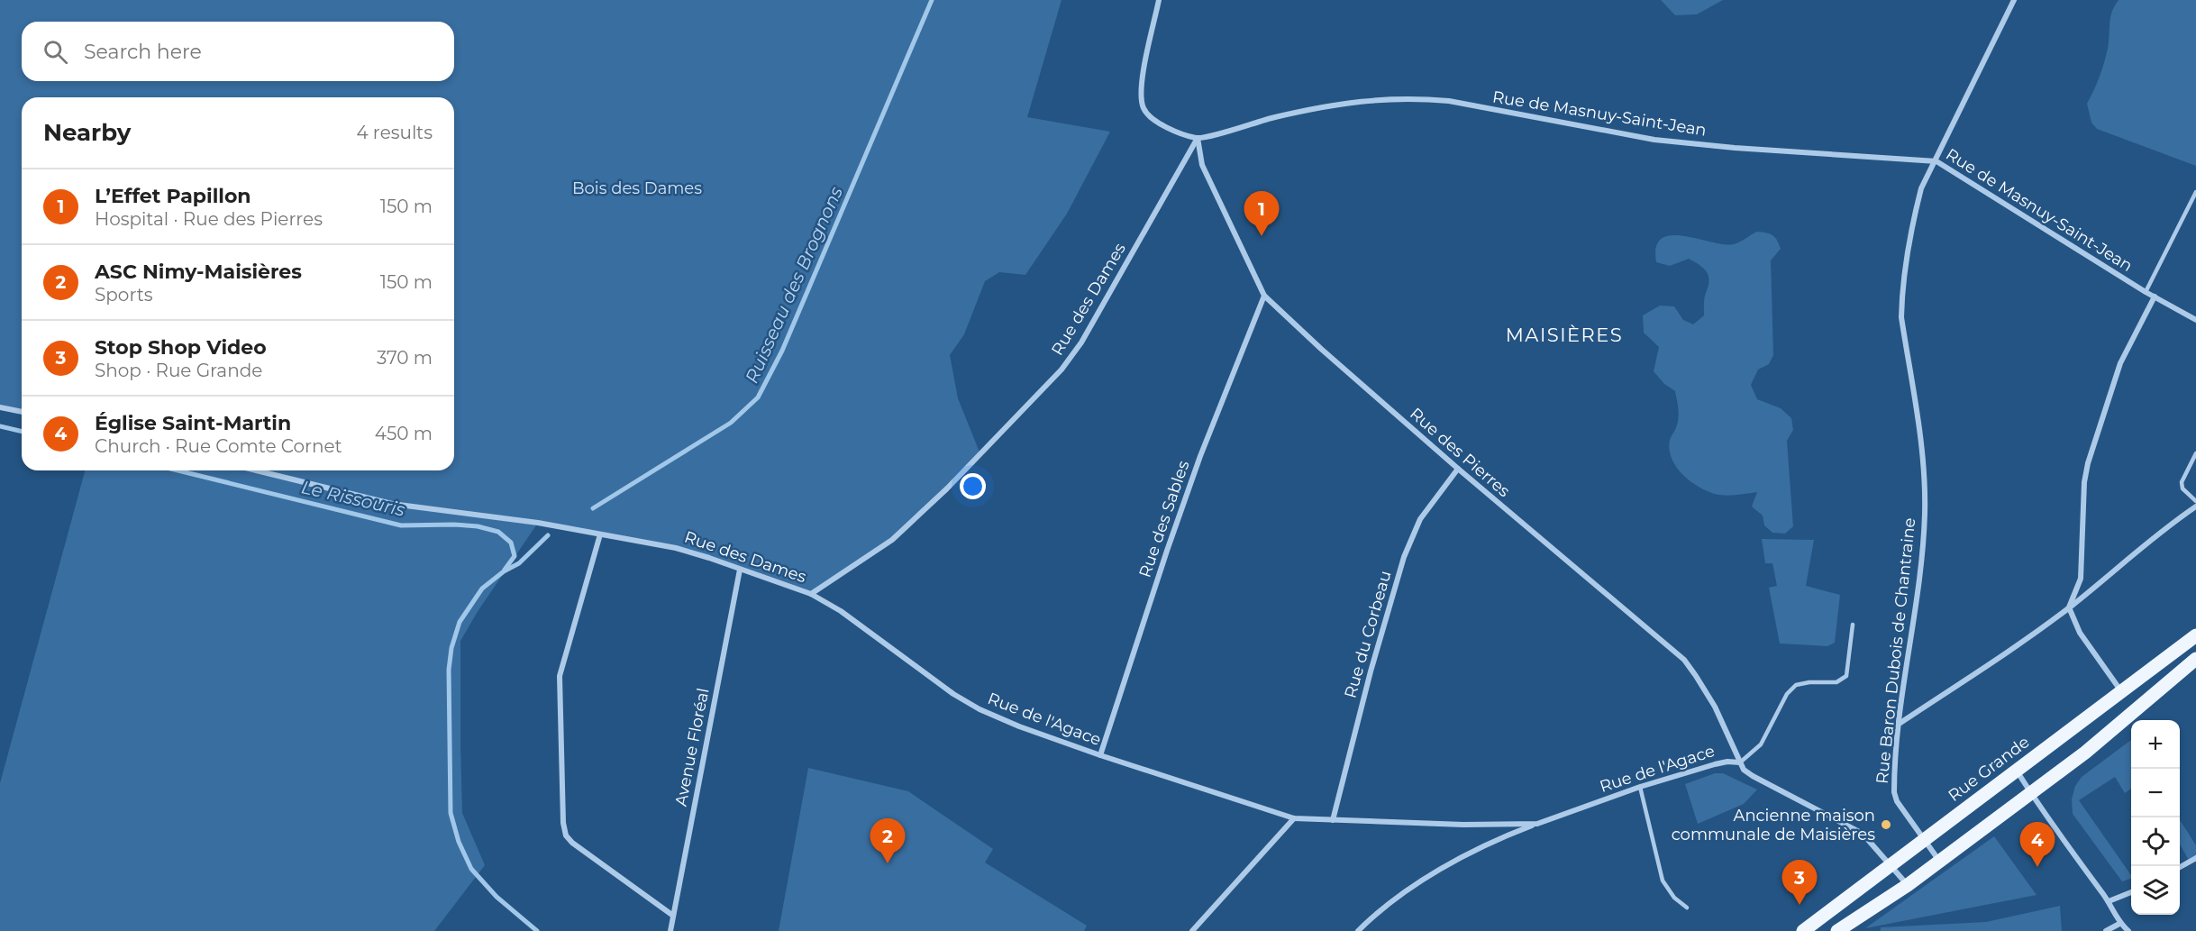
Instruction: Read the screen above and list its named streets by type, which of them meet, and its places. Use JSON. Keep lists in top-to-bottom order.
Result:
{
  "streets": {
    "main road": ["Rue Grande"],
    "street": [
      "Rue de Masnuy-Saint-Jean",
      "Rue des Dames",
      "Rue des Pierres",
      "Rue des Sables",
      "Rue du Corbeau",
      "Rue Baron Dubois de Chantraine",
      "Rue de l'Agace",
      "Avenue Floréal"
    ]
  },
  "crossings": [
    ["Rue de Masnuy-Saint-Jean", "Rue des Dames"],
    ["Rue de Masnuy-Saint-Jean", "Rue des Pierres"],
    ["Rue de Masnuy-Saint-Jean", "Rue Baron Dubois de Chantraine"],
    ["Rue des Dames", "Rue des Pierres"],
    ["Rue des Dames", "Rue de l'Agace"],
    ["Rue des Dames", "Avenue Floréal"],
    ["Rue des Pierres", "Rue des Sables"],
    ["Rue des Pierres", "Rue du Corbeau"],
    ["Rue des Pierres", "Rue de l'Agace"],
    ["Rue des Sables", "Rue de l'Agace"],
    ["Rue du Corbeau", "Rue de l'Agace"],
    ["Rue Baron Dubois de Chantraine", "Rue Grande"],
    ["Rue de l'Agace", "Rue Grande"]
  ],
  "districts": ["MAISIÈRES"],
  "water": ["Ruisseau des Brognons", "Le Rissouris"],
  "parks": ["Bois des Dames"],
  "places": ["Ancienne maison communale de Maisières"],
  "page": {
    "search": "Search here",
    "heading": ["Nearby", "4 results"],
    "list": [
      {
        "mark": "1",
        "name": "L’Effet Papillon",
        "note": "Hospital · Rue des Pierres",
        "value": "150 m"
      },
      {
        "mark": "2",
        "name": "ASC Nimy-Maisières",
        "note": "Sports",
        "value": "150 m"
      },
      {
        "mark": "3",
        "name": "Stop Shop Video",
        "note": "Shop · Rue Grande",
        "value": "370 m"
      },
      {
        "mark": "4",
        "name": "Église Saint-Martin",
        "note": "Church · Rue Comte Cornet",
        "value": "450 m"
      }
    ],
    "pins": [
      "1",
      "2",
      "4",
      "3"
    ],
    "map_buttons": ["+", "−"]
  }
}
